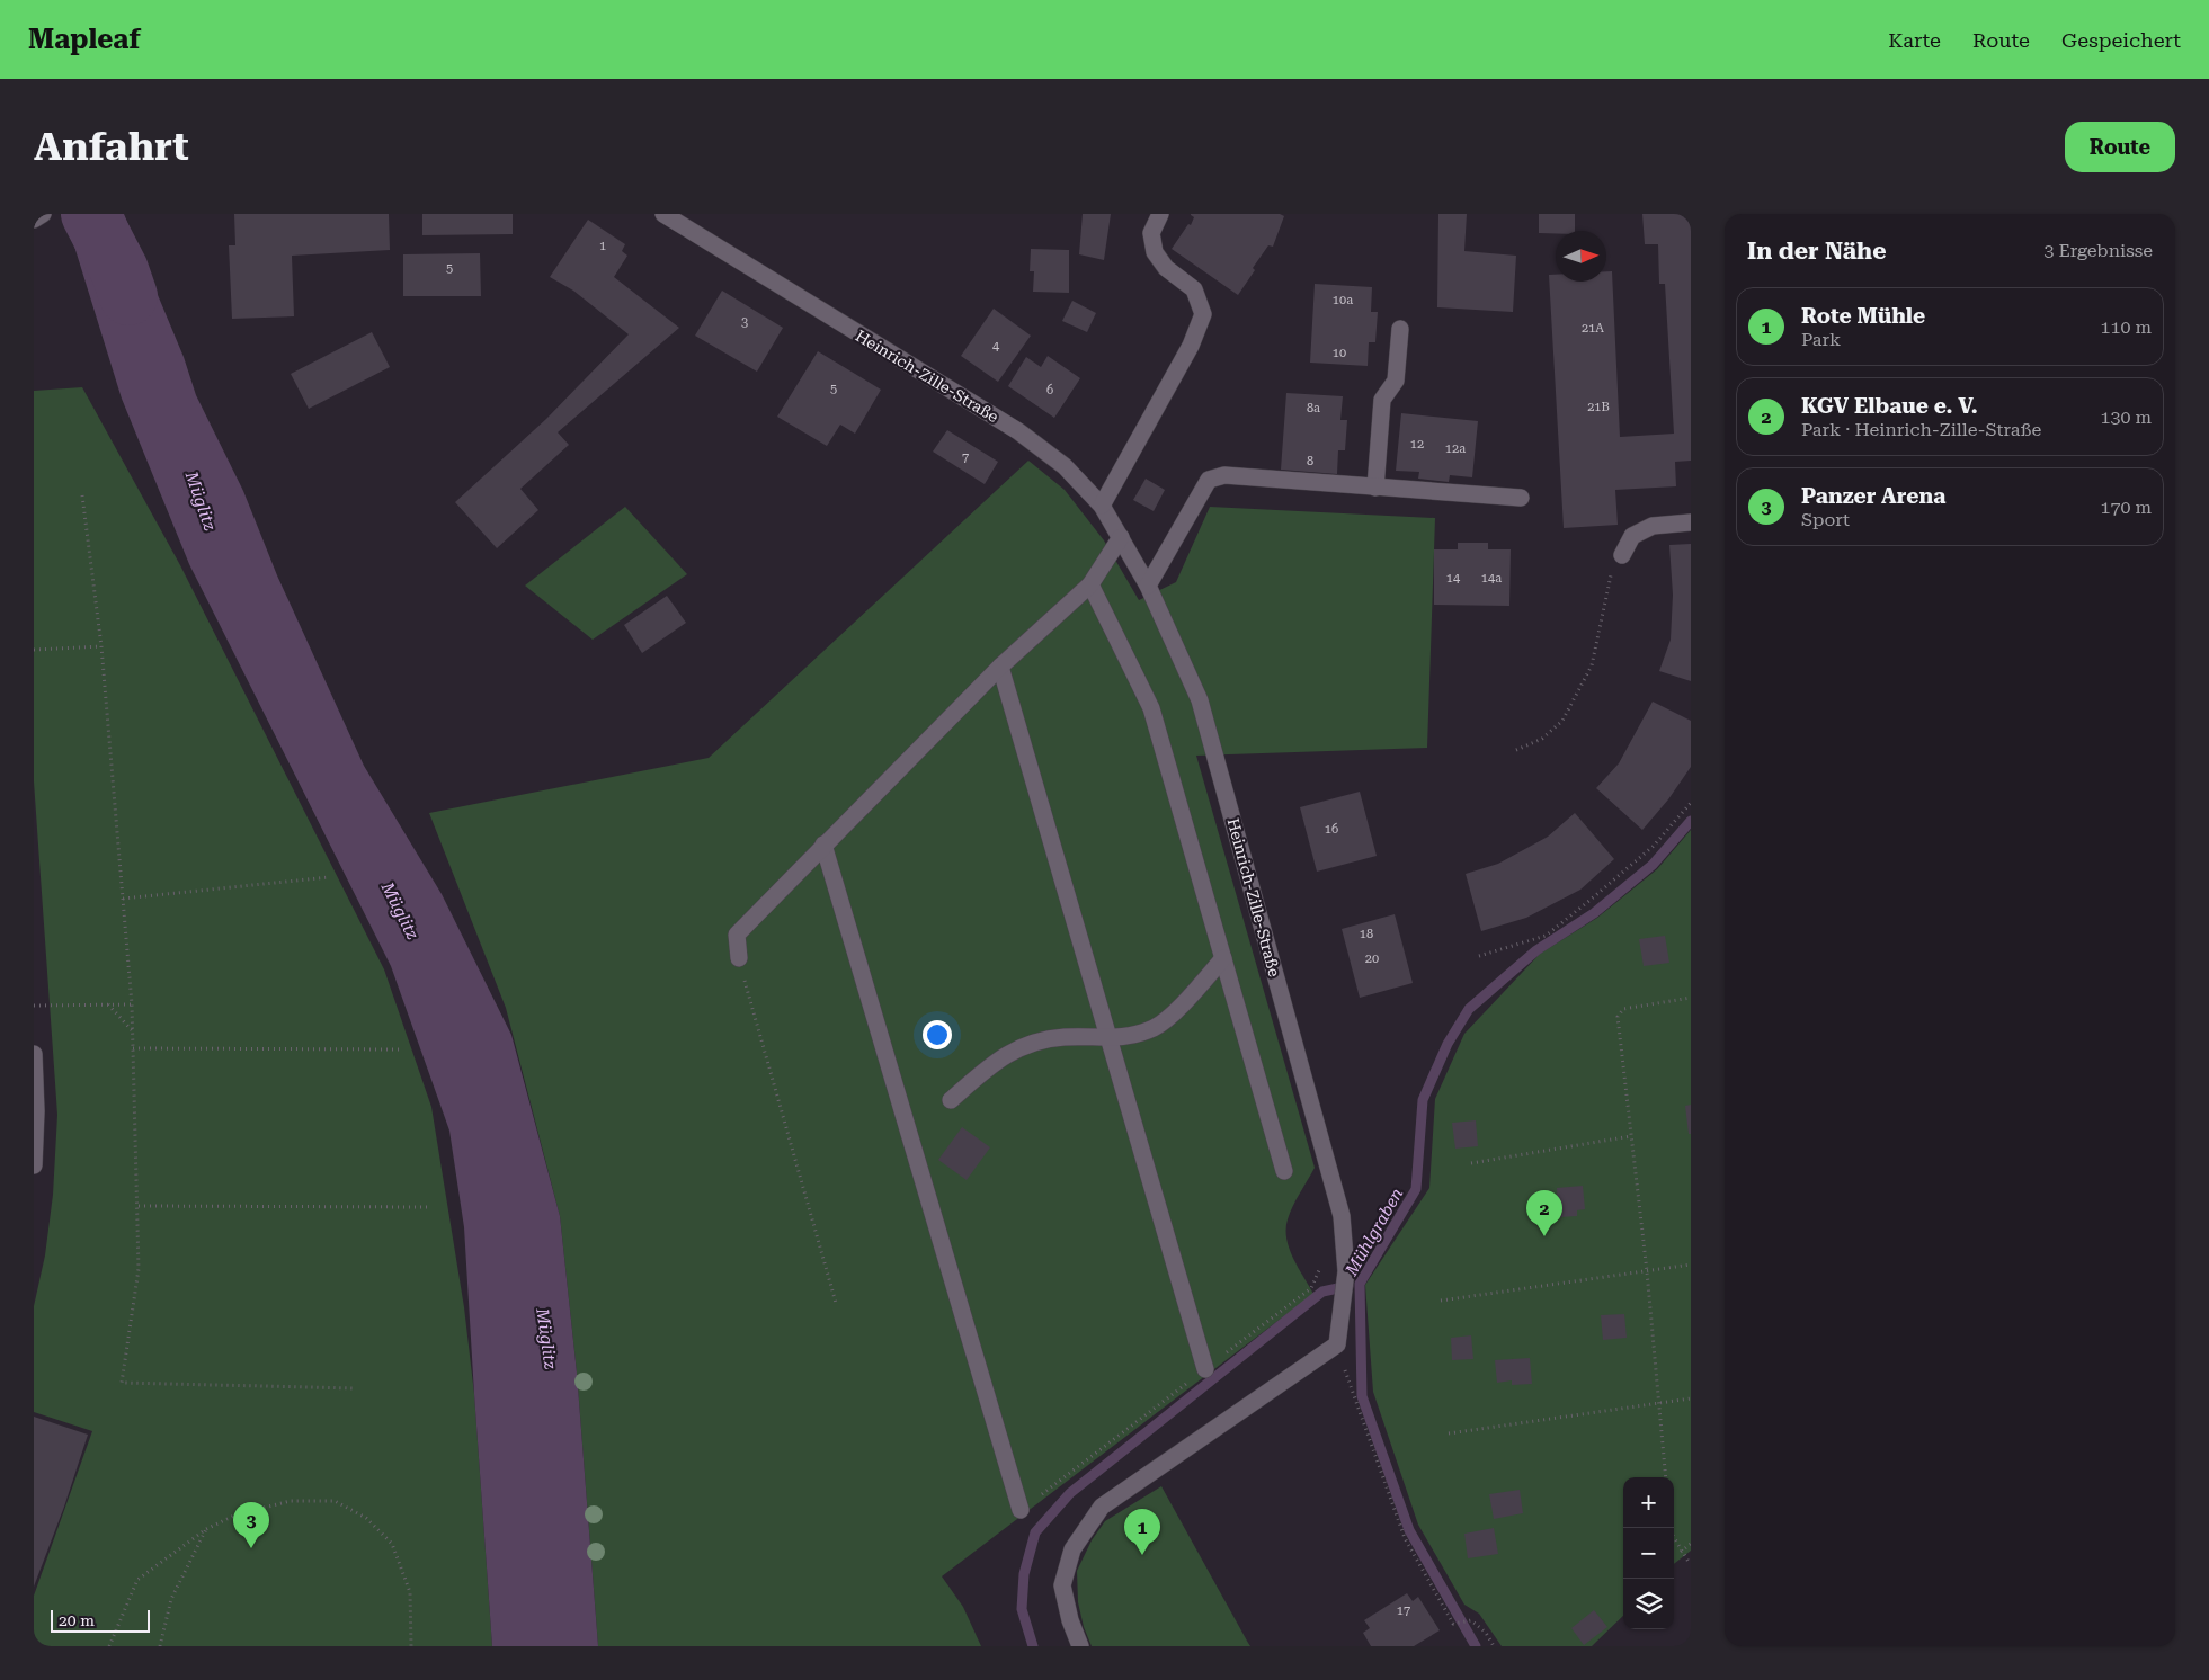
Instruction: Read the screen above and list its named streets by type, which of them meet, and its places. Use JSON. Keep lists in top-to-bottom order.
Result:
{
  "streets": {
    "street": ["Heinrich-Zille-Straße"]
  },
  "water": ["Müglitz", "Mühlgraben"],
  "house_numbers": [
    "1",
    "5",
    "10a",
    "3",
    "21A",
    "4",
    "10",
    "5",
    "6",
    "21B",
    "8a",
    "12",
    "12a",
    "7",
    "8",
    "14",
    "14a",
    "16",
    "18",
    "20",
    "17"
  ],
  "scale_bar": "20 m",
  "north": "right",
  "page": {
    "header": "Mapleaf",
    "nav": ["Karte", "Route", "Gespeichert"],
    "buttons": "Route",
    "title": "Anfahrt",
    "heading": ["In der Nähe", "3 Ergebnisse"],
    "list": [
      {
        "mark": "1",
        "name": "Rote Mühle",
        "note": "Park",
        "value": "110 m"
      },
      {
        "mark": "2",
        "name": "KGV Elbaue e. V.",
        "note": "Park · Heinrich-Zille-Straße",
        "value": "130 m"
      },
      {
        "mark": "3",
        "name": "Panzer Arena",
        "note": "Sport",
        "value": "170 m"
      }
    ],
    "pins": ["2", "3", "1"],
    "map_buttons": ["+", "−"],
    "scale": "20 m"
  }
}
